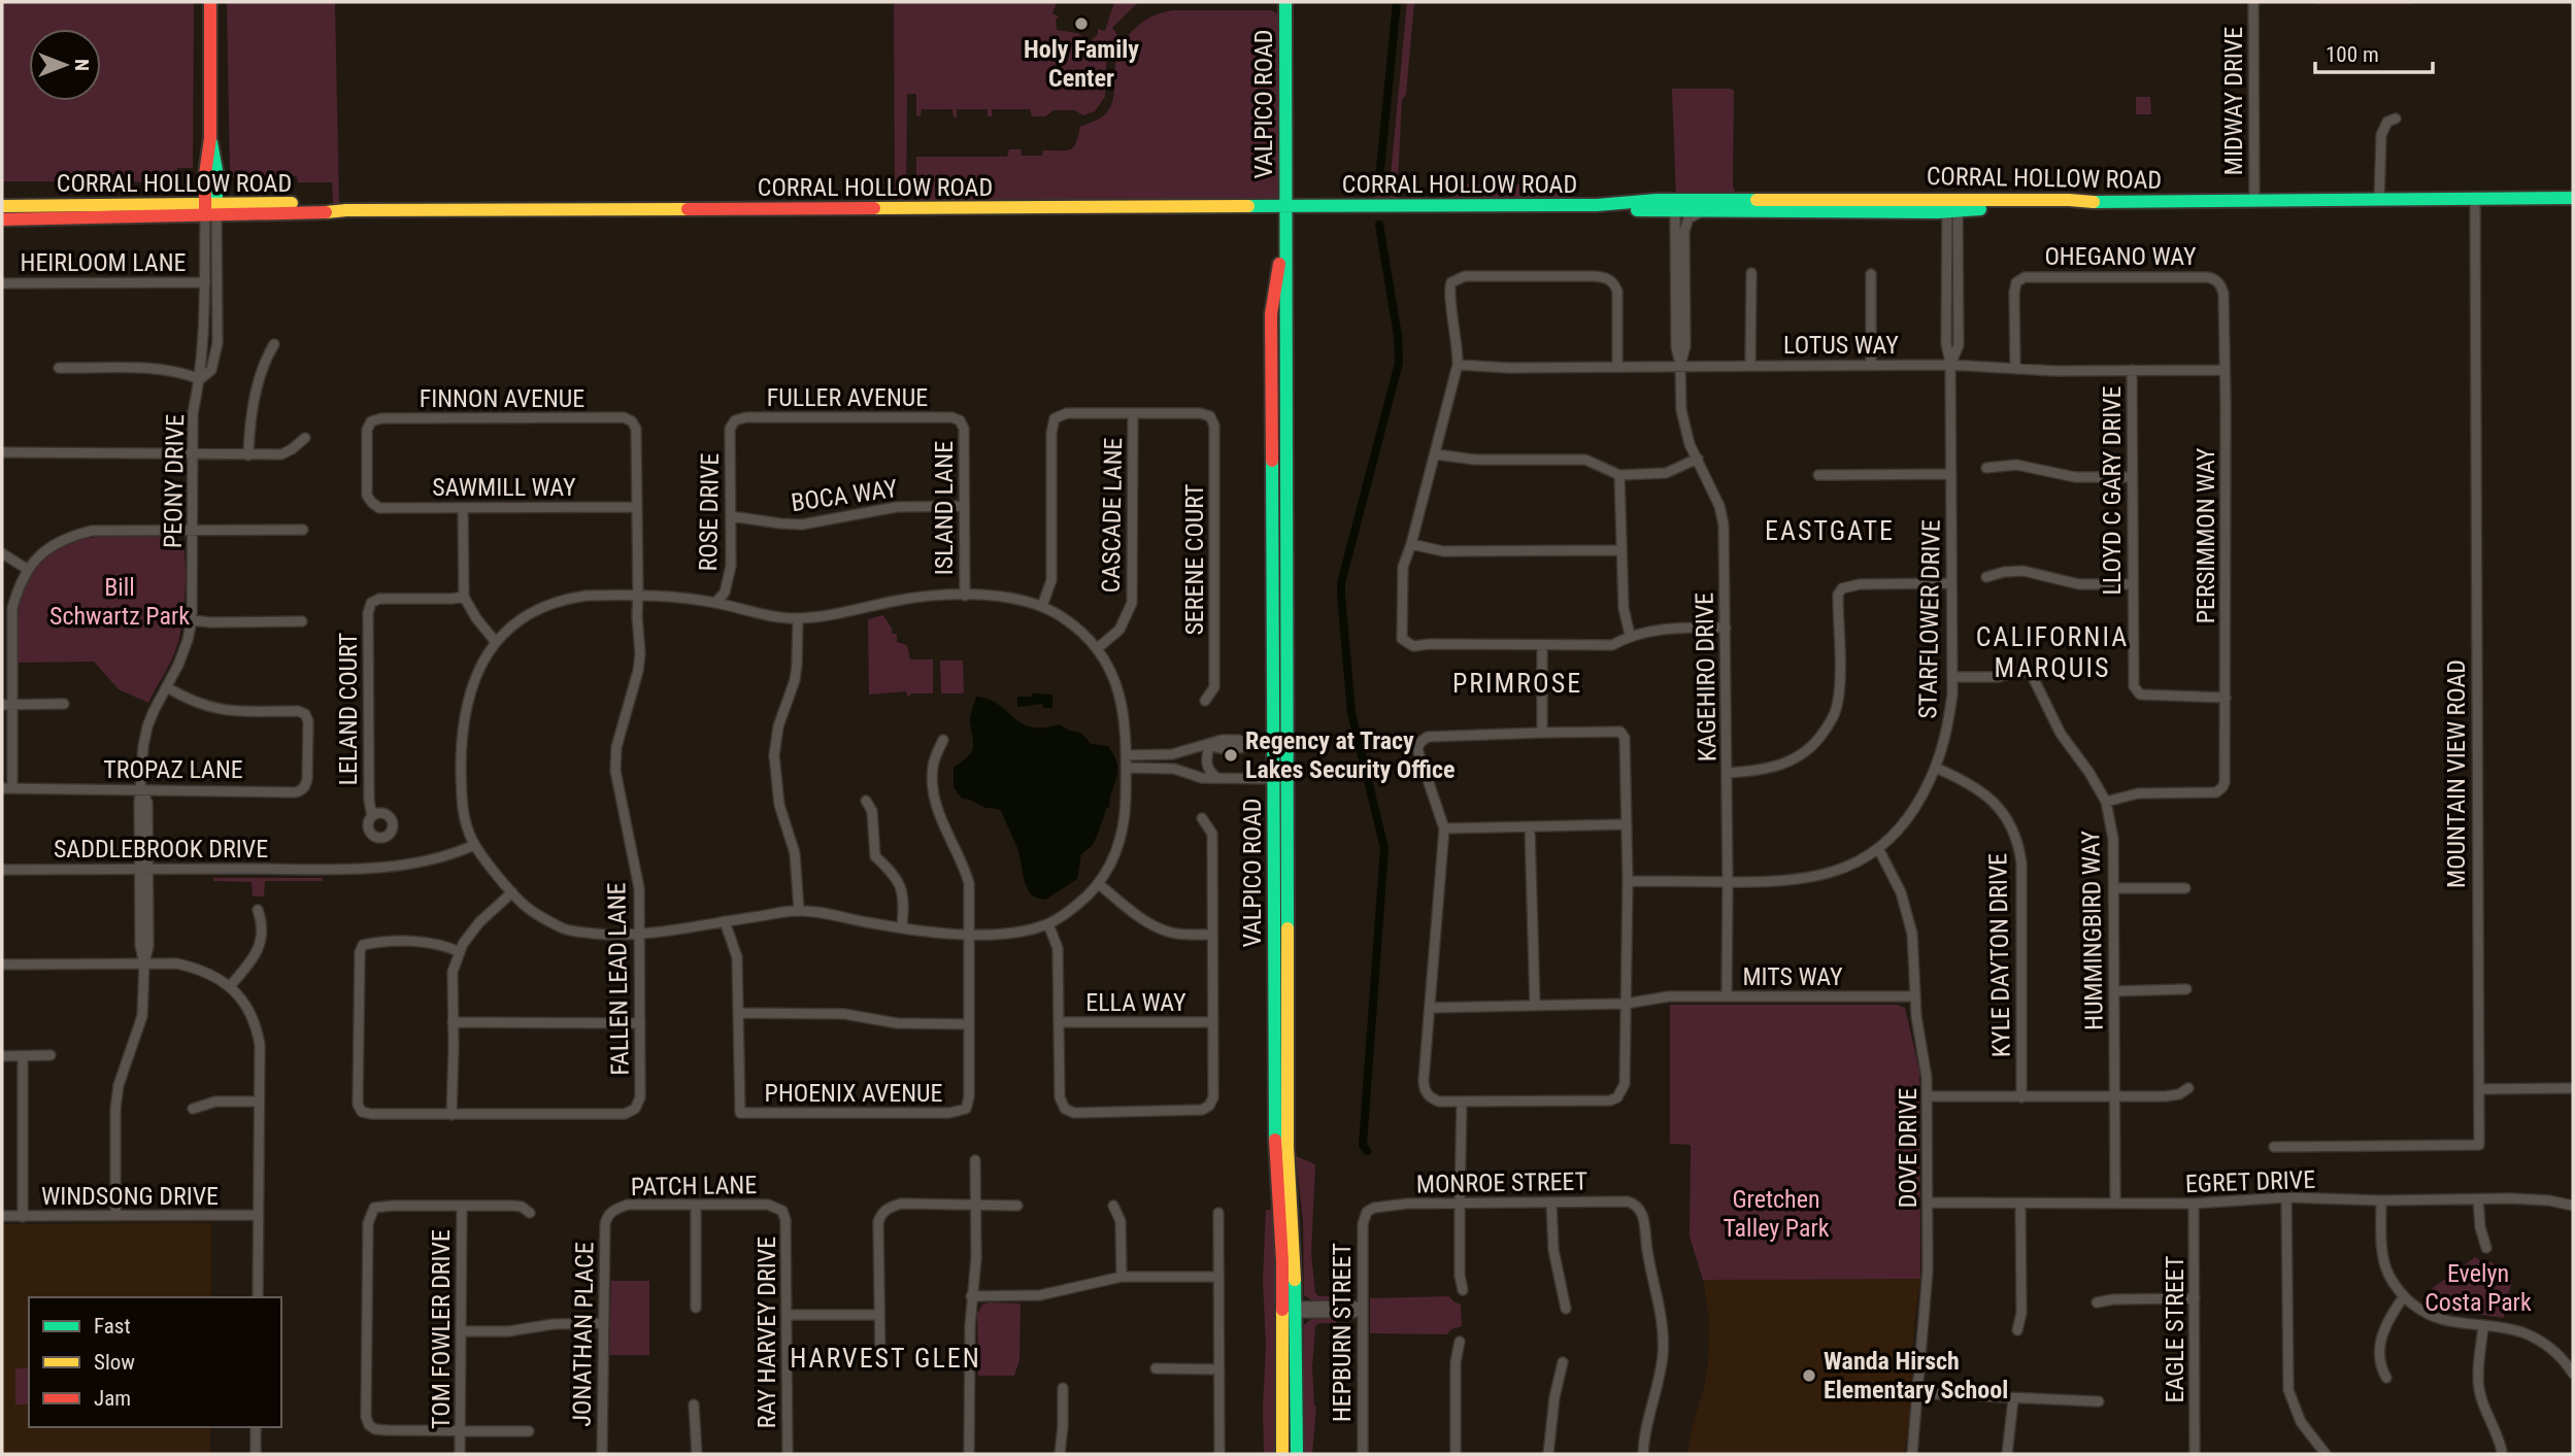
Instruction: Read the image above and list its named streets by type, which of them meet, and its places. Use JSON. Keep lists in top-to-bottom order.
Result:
{
  "streets": {
    "main road": ["VALPICO ROAD", "CORRAL HOLLOW ROAD"],
    "street": [
      "MIDWAY DRIVE",
      "OHEGANO WAY",
      "HEIRLOOM LANE",
      "LOTUS WAY",
      "FULLER AVENUE",
      "FINNON AVENUE",
      "PEONY DRIVE",
      "SAWMILL WAY",
      "LLOYD C GARY DRIVE",
      "BOCA WAY",
      "ISLAND LANE",
      "ROSE DRIVE",
      "CASCADE LANE",
      "PERSIMMON WAY",
      "SERENE COURT",
      "STARFLOWER DRIVE",
      "KAGEHIRO DRIVE",
      "LELAND COURT",
      "TROPAZ LANE",
      "MOUNTAIN VIEW ROAD",
      "SADDLEBROOK DRIVE",
      "HUMMINGBIRD WAY",
      "KYLE DAYTON DRIVE",
      "MITS WAY",
      "FALLEN LEAD LANE",
      "ELLA WAY",
      "PHOENIX AVENUE",
      "DOVE DRIVE",
      "EGRET DRIVE",
      "MONROE STREET",
      "PATCH LANE",
      "WINDSONG DRIVE",
      "TOM FOWLER DRIVE",
      "EAGLE STREET",
      "RAY HARVEY DRIVE",
      "HEPBURN STREET",
      "JONATHAN PLACE"
    ]
  },
  "crossings": [
    ["MIDWAY DRIVE", "CORRAL HOLLOW ROAD"],
    ["VALPICO ROAD", "CORRAL HOLLOW ROAD"],
    ["CORRAL HOLLOW ROAD", "PEONY DRIVE"],
    ["CORRAL HOLLOW ROAD", "STARFLOWER DRIVE"],
    ["CORRAL HOLLOW ROAD", "MOUNTAIN VIEW ROAD"],
    ["OHEGANO WAY", "LOTUS WAY"],
    ["OHEGANO WAY", "PERSIMMON WAY"],
    ["HEIRLOOM LANE", "PEONY DRIVE"],
    ["LOTUS WAY", "LLOYD C GARY DRIVE"],
    ["LOTUS WAY", "PERSIMMON WAY"],
    ["LOTUS WAY", "STARFLOWER DRIVE"],
    ["LOTUS WAY", "KAGEHIRO DRIVE"],
    ["FULLER AVENUE", "ISLAND LANE"],
    ["FULLER AVENUE", "ROSE DRIVE"],
    ["FINNON AVENUE", "SAWMILL WAY"],
    ["FINNON AVENUE", "FALLEN LEAD LANE"],
    ["PEONY DRIVE", "TROPAZ LANE"],
    ["PEONY DRIVE", "SADDLEBROOK DRIVE"],
    ["PEONY DRIVE", "WINDSONG DRIVE"],
    ["SAWMILL WAY", "FALLEN LEAD LANE"],
    ["LLOYD C GARY DRIVE", "PERSIMMON WAY"],
    ["BOCA WAY", "ISLAND LANE"],
    ["BOCA WAY", "ROSE DRIVE"],
    ["CASCADE LANE", "SERENE COURT"],
    ["PERSIMMON WAY", "HUMMINGBIRD WAY"],
    ["STARFLOWER DRIVE", "KAGEHIRO DRIVE"],
    ["STARFLOWER DRIVE", "HUMMINGBIRD WAY"],
    ["STARFLOWER DRIVE", "KYLE DAYTON DRIVE"],
    ["STARFLOWER DRIVE", "DOVE DRIVE"],
    ["KAGEHIRO DRIVE", "MITS WAY"],
    ["HUMMINGBIRD WAY", "EGRET DRIVE"],
    ["MITS WAY", "DOVE DRIVE"],
    ["DOVE DRIVE", "EGRET DRIVE"],
    ["EGRET DRIVE", "EAGLE STREET"],
    ["MONROE STREET", "HEPBURN STREET"],
    ["PATCH LANE", "RAY HARVEY DRIVE"],
    ["PATCH LANE", "JONATHAN PLACE"]
  ],
  "districts": [
    "EASTGATE",
    "CALIFORNIA MARQUIS",
    "PRIMROSE",
    "HARVEST GLEN"
  ],
  "parks": ["Bill Schwartz Park", "Gretchen Talley Park", "Evelyn Costa Park"],
  "places": ["Holy Family Center", "Regency at Tracy Lakes Security Office", "Wanda Hirsch Elementary School"],
  "legend": ["Fast", "Slow", "Jam"],
  "scale_bar": "100 m",
  "north": "right"
}
